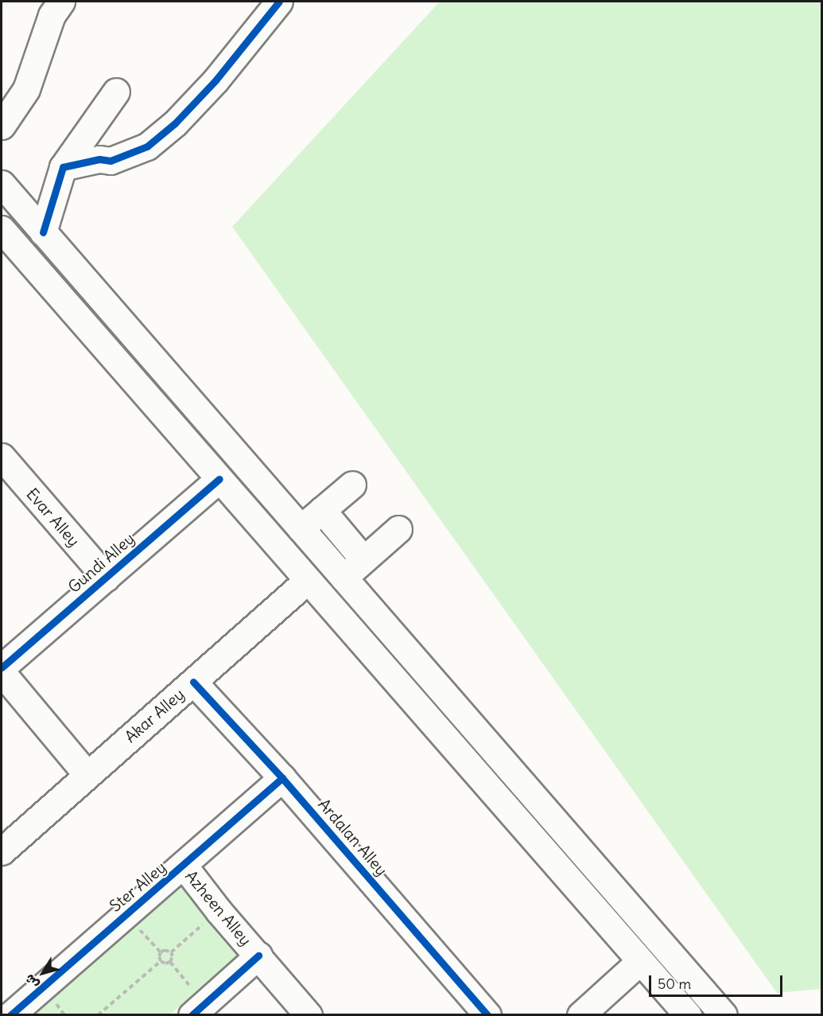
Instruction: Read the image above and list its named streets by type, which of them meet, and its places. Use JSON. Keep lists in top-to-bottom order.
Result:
{
  "streets": {
    "street": [
      "Evar Alley",
      "Gundi Alley",
      "Akar Alley",
      "Ardalan Alley",
      "Ster Alley",
      "Azheen Alley"
    ]
  },
  "crossings": [
    ["Evar Alley", "Gundi Alley"],
    ["Akar Alley", "Ardalan Alley"],
    ["Ardalan Alley", "Ster Alley"],
    ["Ster Alley", "Azheen Alley"]
  ],
  "scale_bar": "50 m",
  "north": "bottom left"
}
